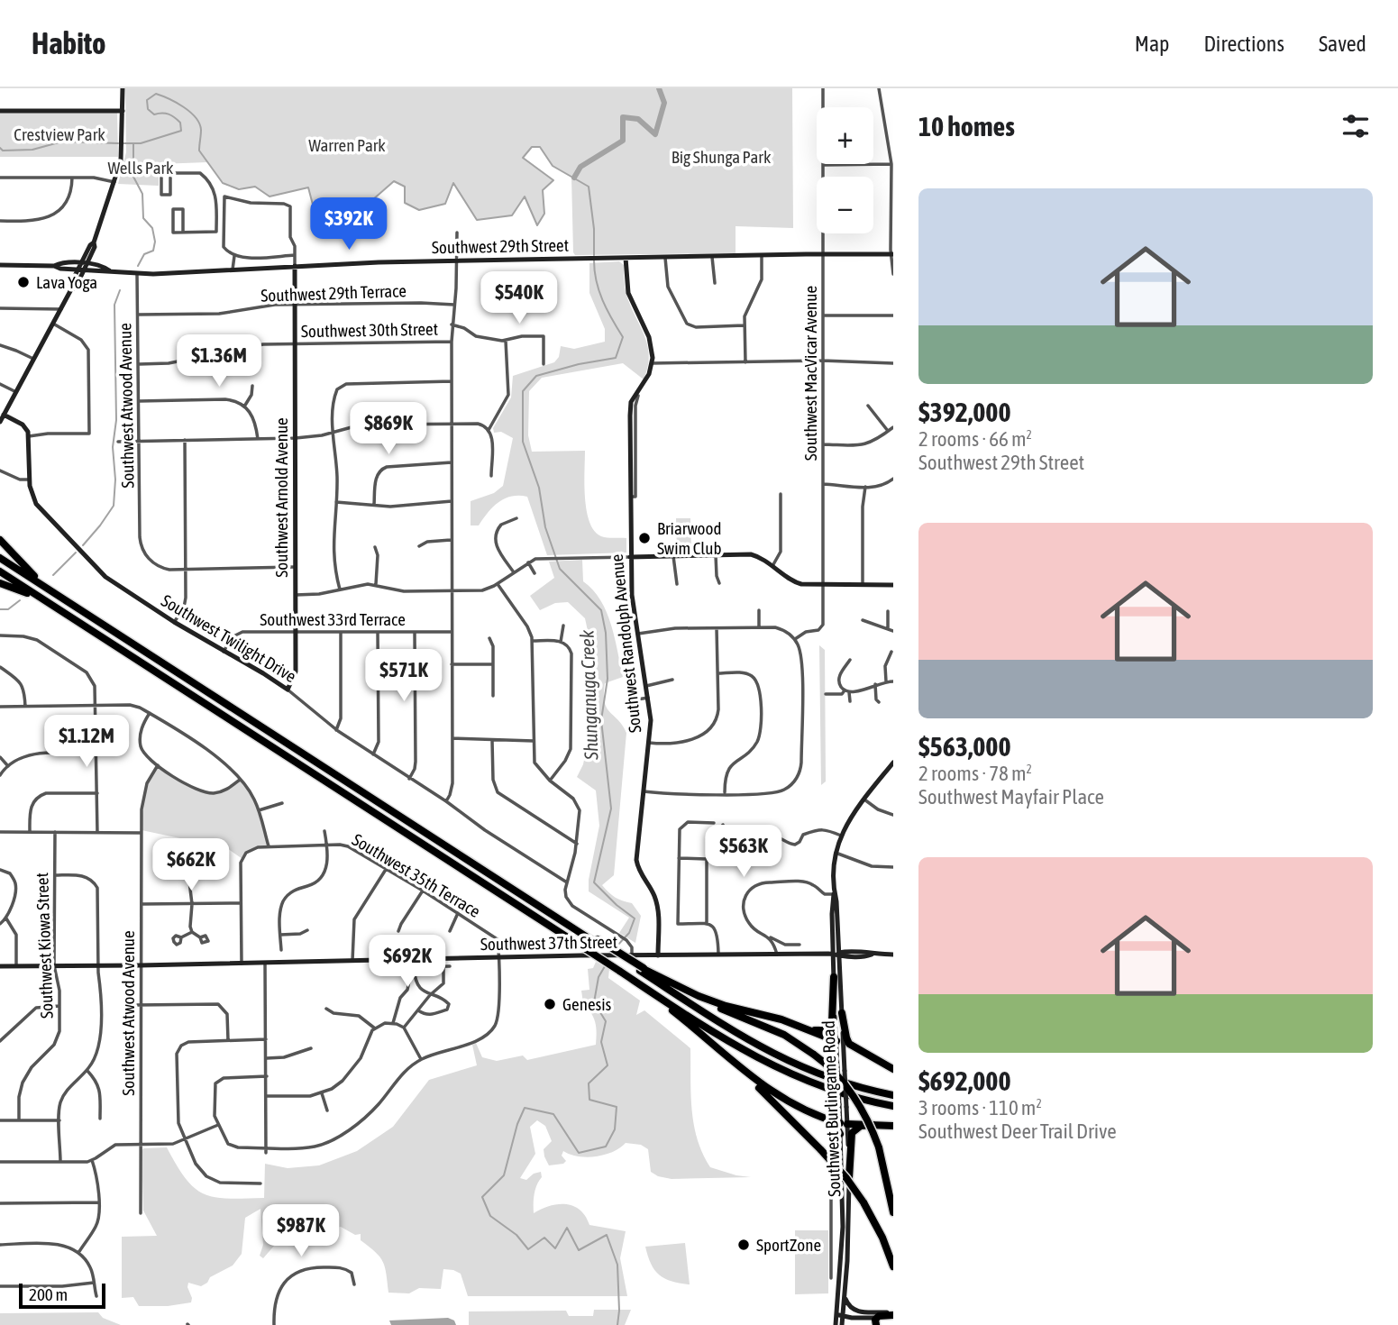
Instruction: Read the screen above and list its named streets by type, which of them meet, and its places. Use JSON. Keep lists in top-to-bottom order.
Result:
{
  "streets": {
    "main road": [
      "Southwest 29th Street",
      "Southwest Arnold Avenue",
      "Southwest Twilight Drive",
      "Southwest Randolph Avenue",
      "Southwest 37th Street",
      "Southwest Burlingame Road"
    ],
    "street": [
      "Southwest 29th Terrace",
      "Southwest 30th Street",
      "Southwest MacVicar Avenue",
      "Southwest Atwood Avenue",
      "Southwest 33rd Terrace",
      "Southwest 35th Terrace",
      "Southwest Kiowa Street"
    ]
  },
  "crossings": [
    ["Southwest 29th Street", "Southwest MacVicar Avenue"],
    ["Southwest 29th Street", "Southwest Atwood Avenue"],
    ["Southwest 29th Street", "Southwest Arnold Avenue"],
    ["Southwest 29th Terrace", "Southwest Atwood Avenue"],
    ["Southwest 29th Terrace", "Southwest Arnold Avenue"],
    ["Southwest 30th Street", "Southwest Atwood Avenue"],
    ["Southwest 30th Street", "Southwest Arnold Avenue"],
    ["Southwest Atwood Avenue", "Southwest 37th Street"],
    ["Southwest Arnold Avenue", "Southwest 33rd Terrace"],
    ["Southwest Arnold Avenue", "Southwest Twilight Drive"],
    ["Southwest 33rd Terrace", "Southwest Twilight Drive"],
    ["Southwest Randolph Avenue", "Southwest 37th Street"],
    ["Southwest 37th Street", "Southwest Kiowa Street"],
    ["Southwest 37th Street", "Southwest Burlingame Road"]
  ],
  "water": ["Shunganuga Creek"],
  "parks": [
    "Crestview Park",
    "Warren Park",
    "Big Shunga Park",
    "Wells Park"
  ],
  "places": [
    "Lava Yoga",
    "Briarwood Swim Club",
    "Genesis",
    "SportZone"
  ],
  "scale_bar": "200 m",
  "page": {
    "header": "Habito",
    "nav": ["Map", "Directions", "Saved"],
    "heading": "10 homes",
    "map_buttons": ["+", "−"],
    "list": [
      {
        "name": "$392,000",
        "note": "2 rooms · 66 m² · Southwest 29th Street"
      },
      {
        "name": "$563,000",
        "note": "2 rooms · 78 m² · Southwest Mayfair Place"
      },
      {
        "name": "$692,000",
        "note": "3 rooms · 110 m² · Southwest Deer Trail Drive"
      }
    ],
    "price": [
      "$392K",
      "$540K",
      "$1.36M",
      "$869K",
      "$571K",
      "$1.12M",
      "$563K",
      "$662K",
      "$692K",
      "$987K"
    ],
    "scale": "200 m"
  }
}
